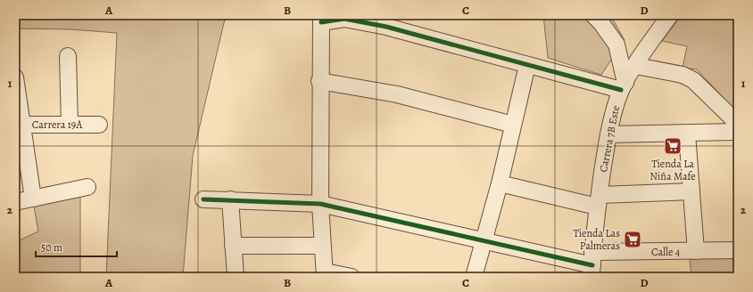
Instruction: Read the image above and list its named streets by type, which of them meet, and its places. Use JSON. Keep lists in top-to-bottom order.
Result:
{
  "streets": {
    "street": ["Carrera 19A", "Carrera 7B Este", "Calle 4"]
  },
  "crossings": [
    ["Carrera 7B Este", "Calle 4"]
  ],
  "places": {
    "supermarket": ["Tienda La Niña Mafe", "Tienda Las Palmeras"]
  },
  "scale_bar": "50 m",
  "grid": {
    "columns": [
      "A",
      "B",
      "C",
      "D"
    ],
    "rows": ["1", "2"]
  }
}
